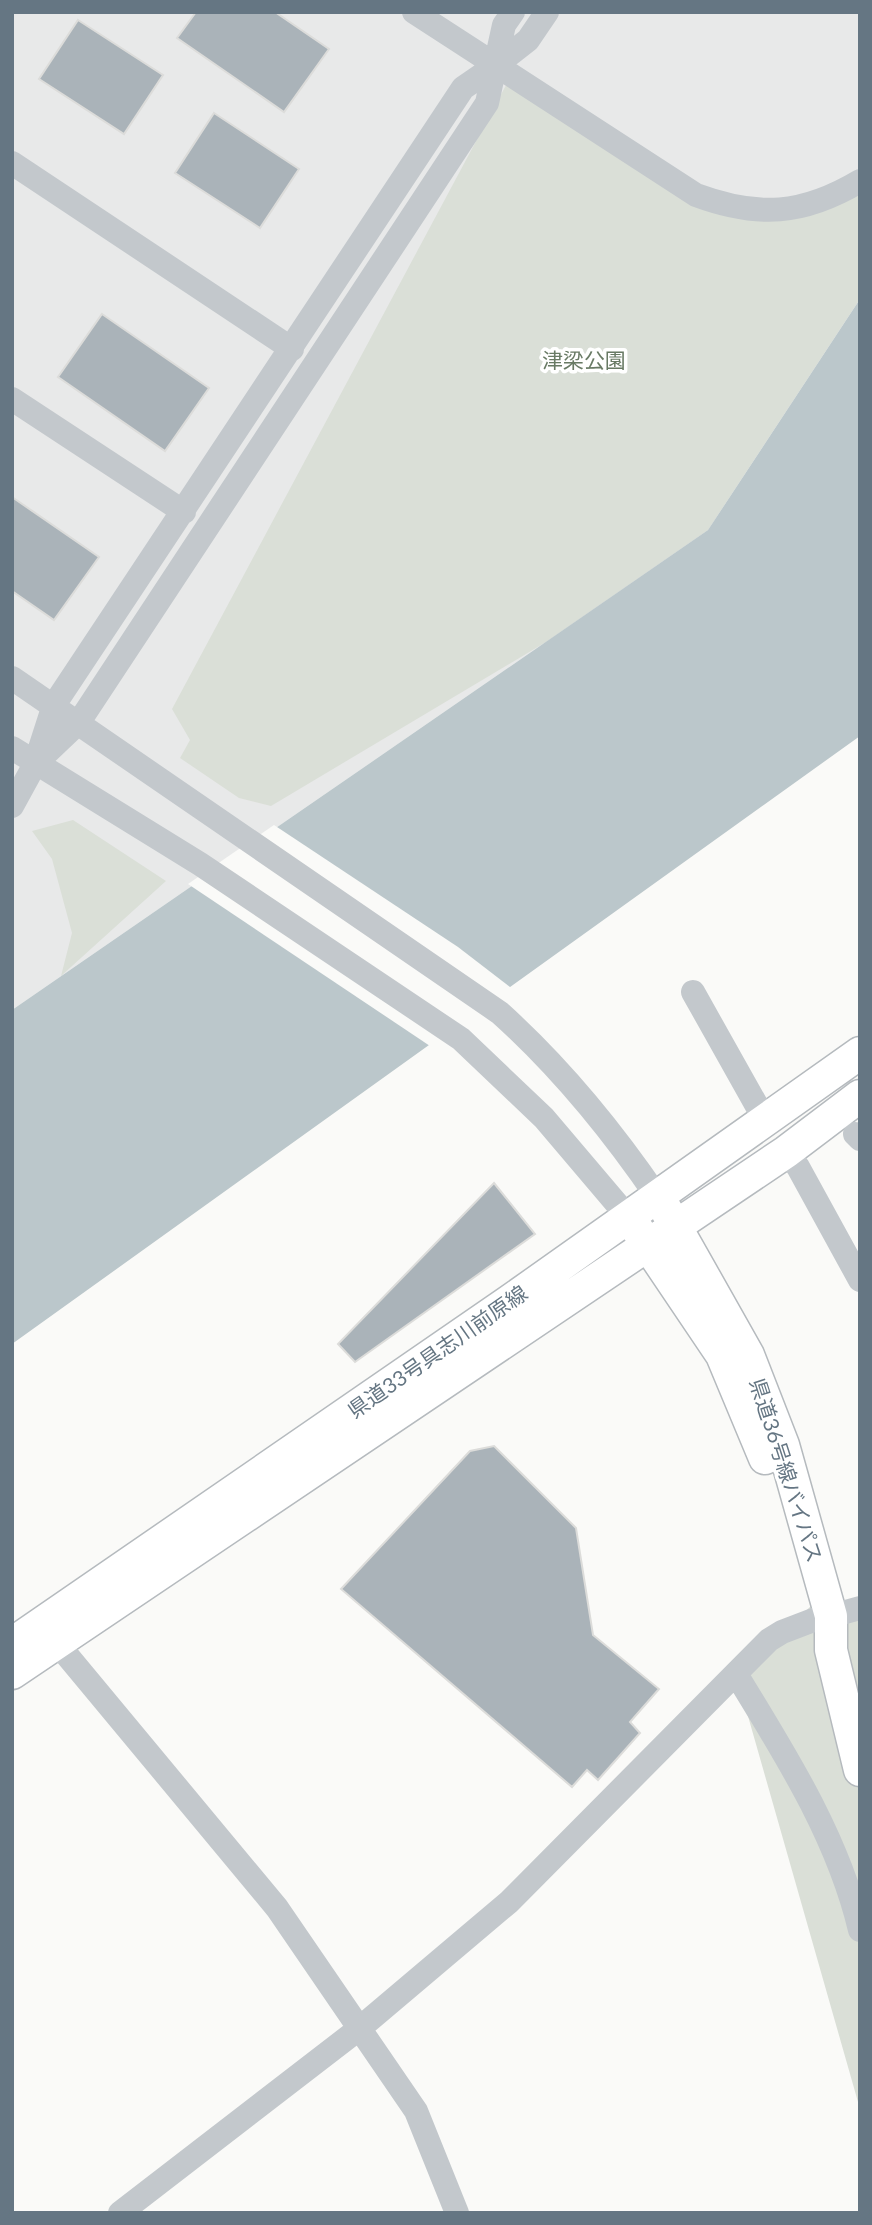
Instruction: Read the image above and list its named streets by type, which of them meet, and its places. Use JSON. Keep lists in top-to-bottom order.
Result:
{
  "streets": {
    "main road": ["県道33号具志川前原線", "県道36号線バイパス"]
  },
  "crossings": [
    ["県道33号具志川前原線", "県道36号線バイパス"]
  ],
  "parks": ["津梁公園"]
}
